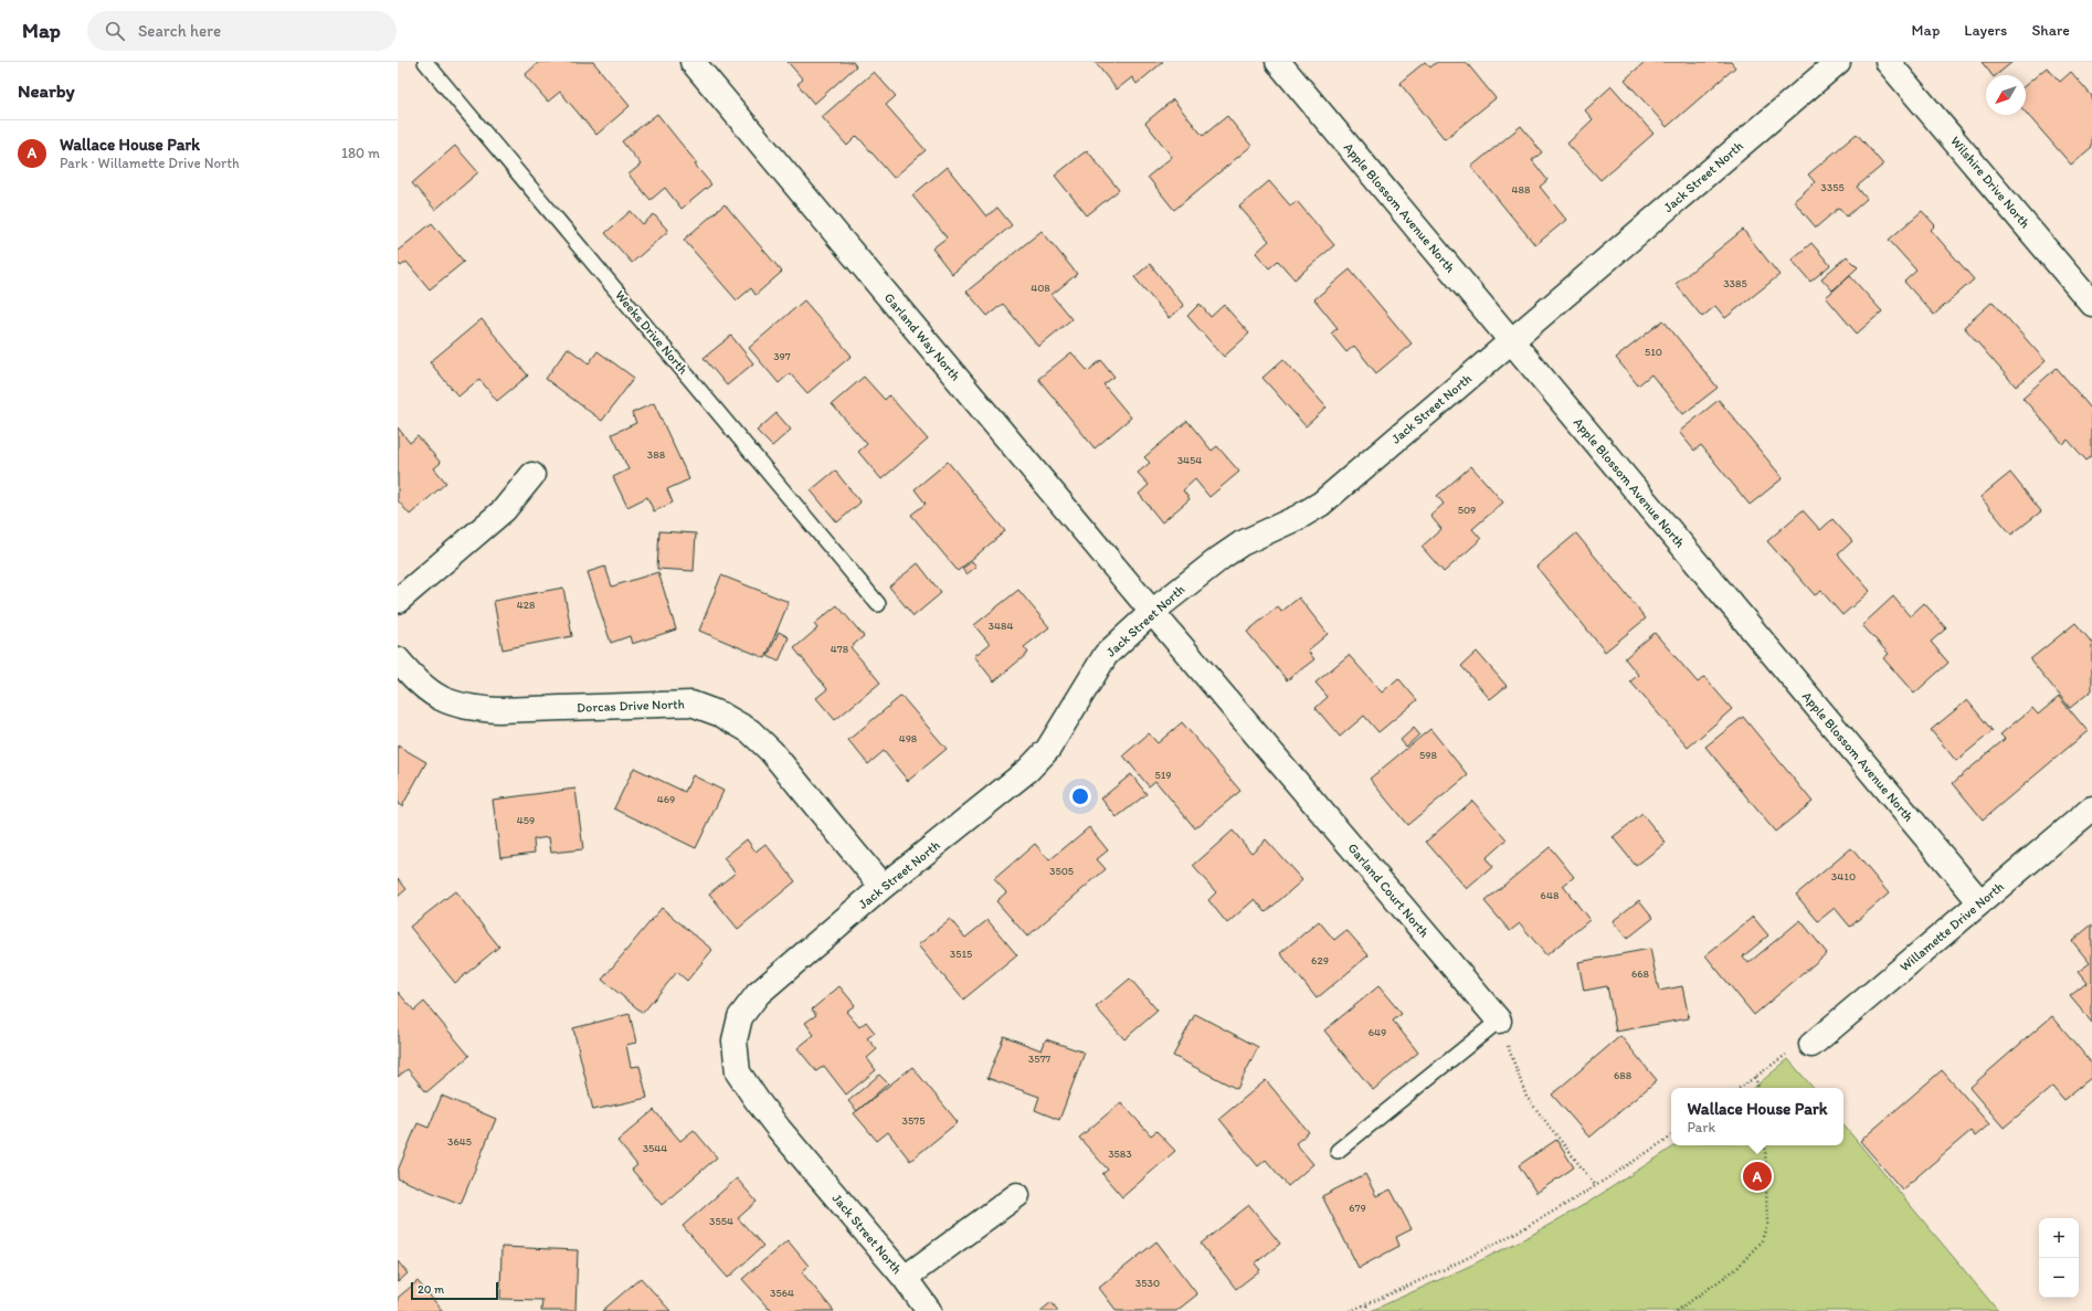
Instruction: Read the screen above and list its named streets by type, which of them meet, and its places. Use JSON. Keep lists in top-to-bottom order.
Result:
{
  "streets": {
    "street": [
      "Jack Street North",
      "Wilshire Drive North",
      "Apple Blossom Avenue North",
      "Garland Way North",
      "Dorcas Drive North",
      "Garland Court North",
      "Willamette Drive North"
    ],
    "lane": ["Weeks Drive North"]
  },
  "crossings": [
    ["Jack Street North", "Apple Blossom Avenue North"],
    ["Jack Street North", "Garland Way North"],
    ["Jack Street North", "Dorcas Drive North"],
    ["Jack Street North", "Garland Court North"],
    ["Apple Blossom Avenue North", "Willamette Drive North"],
    ["Garland Way North", "Garland Court North"]
  ],
  "house_numbers": [
    "3355",
    "488",
    "3385",
    "408",
    "510",
    "397",
    "388",
    "3454",
    "509",
    "428",
    "3484",
    "478",
    "498",
    "598",
    "519",
    "469",
    "459",
    "3505",
    "3410",
    "648",
    "3515",
    "629",
    "668",
    "649",
    "3577",
    "688",
    "3575",
    "3645",
    "3544",
    "3583",
    "679",
    "3554",
    "3530",
    "3564"
  ],
  "scale_bar": "20 m",
  "north": "bottom left",
  "page": {
    "header": "Map",
    "search": "Search here",
    "nav": ["Map", "Layers", "Share"],
    "heading": "Nearby",
    "list": [
      {
        "mark": "A",
        "name": "Wallace House Park",
        "note": "Park · Willamette Drive North",
        "value": "180 m"
      }
    ],
    "popup": ["Wallace House Park", "Park"],
    "pins": "A",
    "map_buttons": ["+", "−"],
    "scale": "20 m"
  }
}
